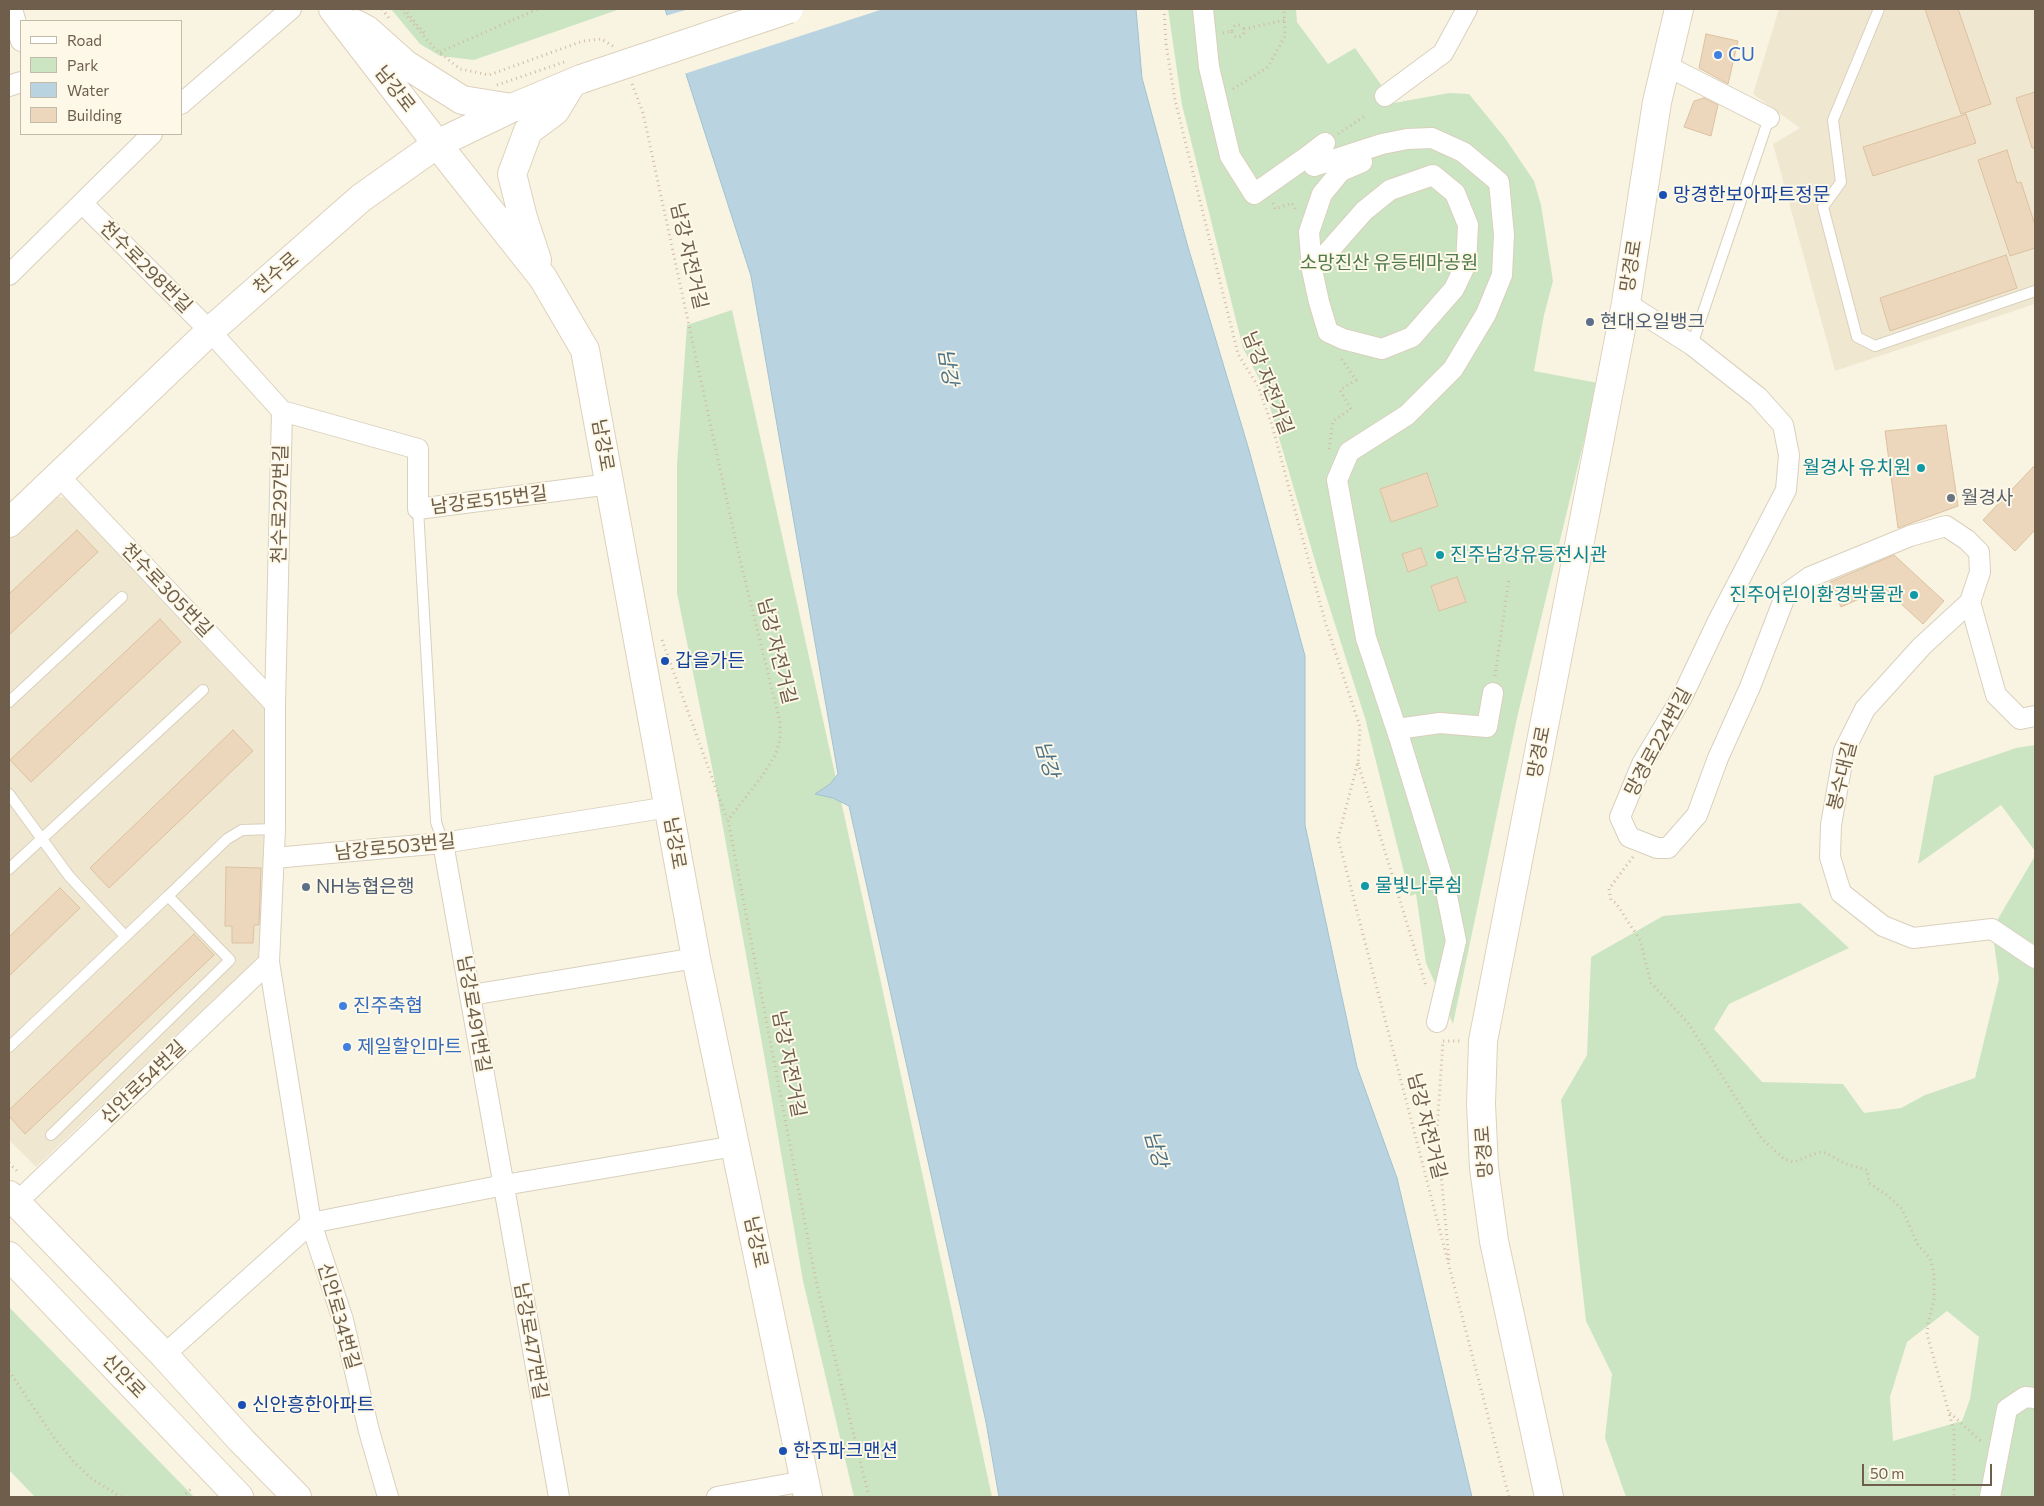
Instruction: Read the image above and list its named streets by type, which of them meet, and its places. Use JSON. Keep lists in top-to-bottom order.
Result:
{
  "streets": {
    "street": [
      "남강로",
      "망경로",
      "천수로298번길",
      "천수로",
      "남강로515번길",
      "천수로297번길",
      "천수로305번길",
      "망경로224번길",
      "봉수대길",
      "남강로503번길",
      "남강로491번길",
      "신안로54번길",
      "신안로34번길",
      "남강로477번길",
      "신안로"
    ],
    "path": ["남강 자전거길"]
  },
  "crossings": [
    ["남강로", "천수로"],
    ["남강로", "남강로515번길"],
    ["남강로", "남강로503번길"],
    ["망경로", "망경로224번길"],
    ["천수로298번길", "천수로"],
    ["천수로", "천수로305번길"],
    ["남강로515번길", "천수로297번길"],
    ["천수로297번길", "천수로305번길"],
    ["망경로224번길", "봉수대길"],
    ["남강로503번길", "남강로491번길"],
    ["남강로491번길", "남강로477번길"]
  ],
  "water": ["남강"],
  "parks": ["소망진산 유등테마공원"],
  "places": [
    "CU",
    "망경한보아파트정문",
    "현대오일뱅크",
    "월경사 유치원",
    "월경사",
    "진주남강유등전시관",
    "진주어린이환경박물관",
    "갑을가든",
    "물빛나루쉼",
    "NH농협은행",
    "진주축협",
    "제일할인마트",
    "신안흥한아파트",
    "한주파크맨션"
  ],
  "legend": [
    "Road",
    "Park",
    "Water",
    "Building"
  ],
  "scale_bar": "50 m"
}
